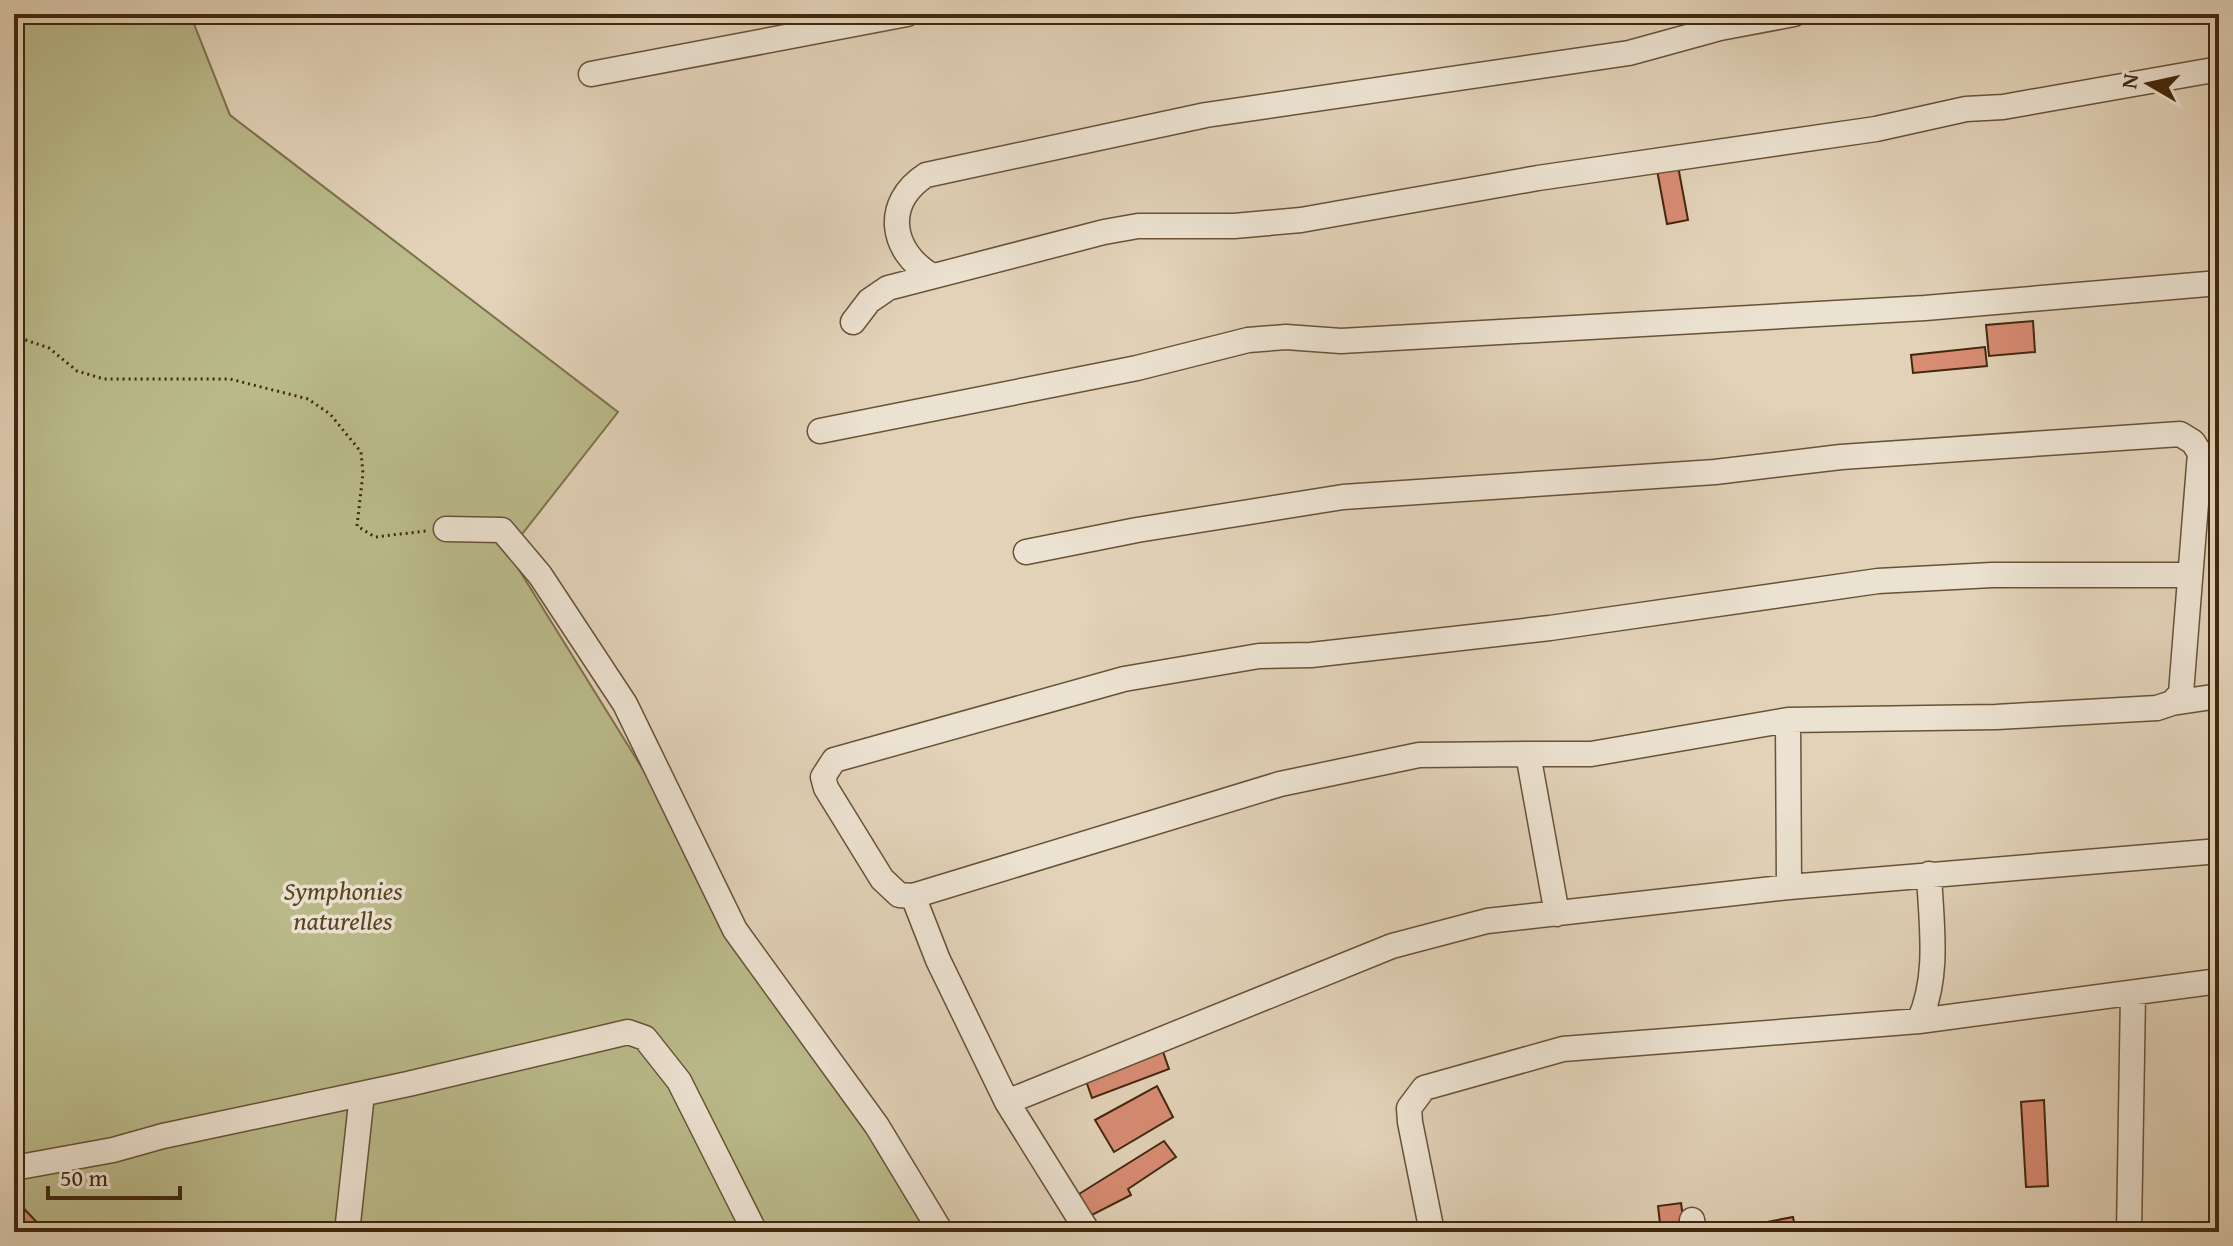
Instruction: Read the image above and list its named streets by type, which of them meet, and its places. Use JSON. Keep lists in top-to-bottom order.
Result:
{
  "parks": ["Symphonies naturelles"],
  "scale_bar": "50 m",
  "north": "left"
}
